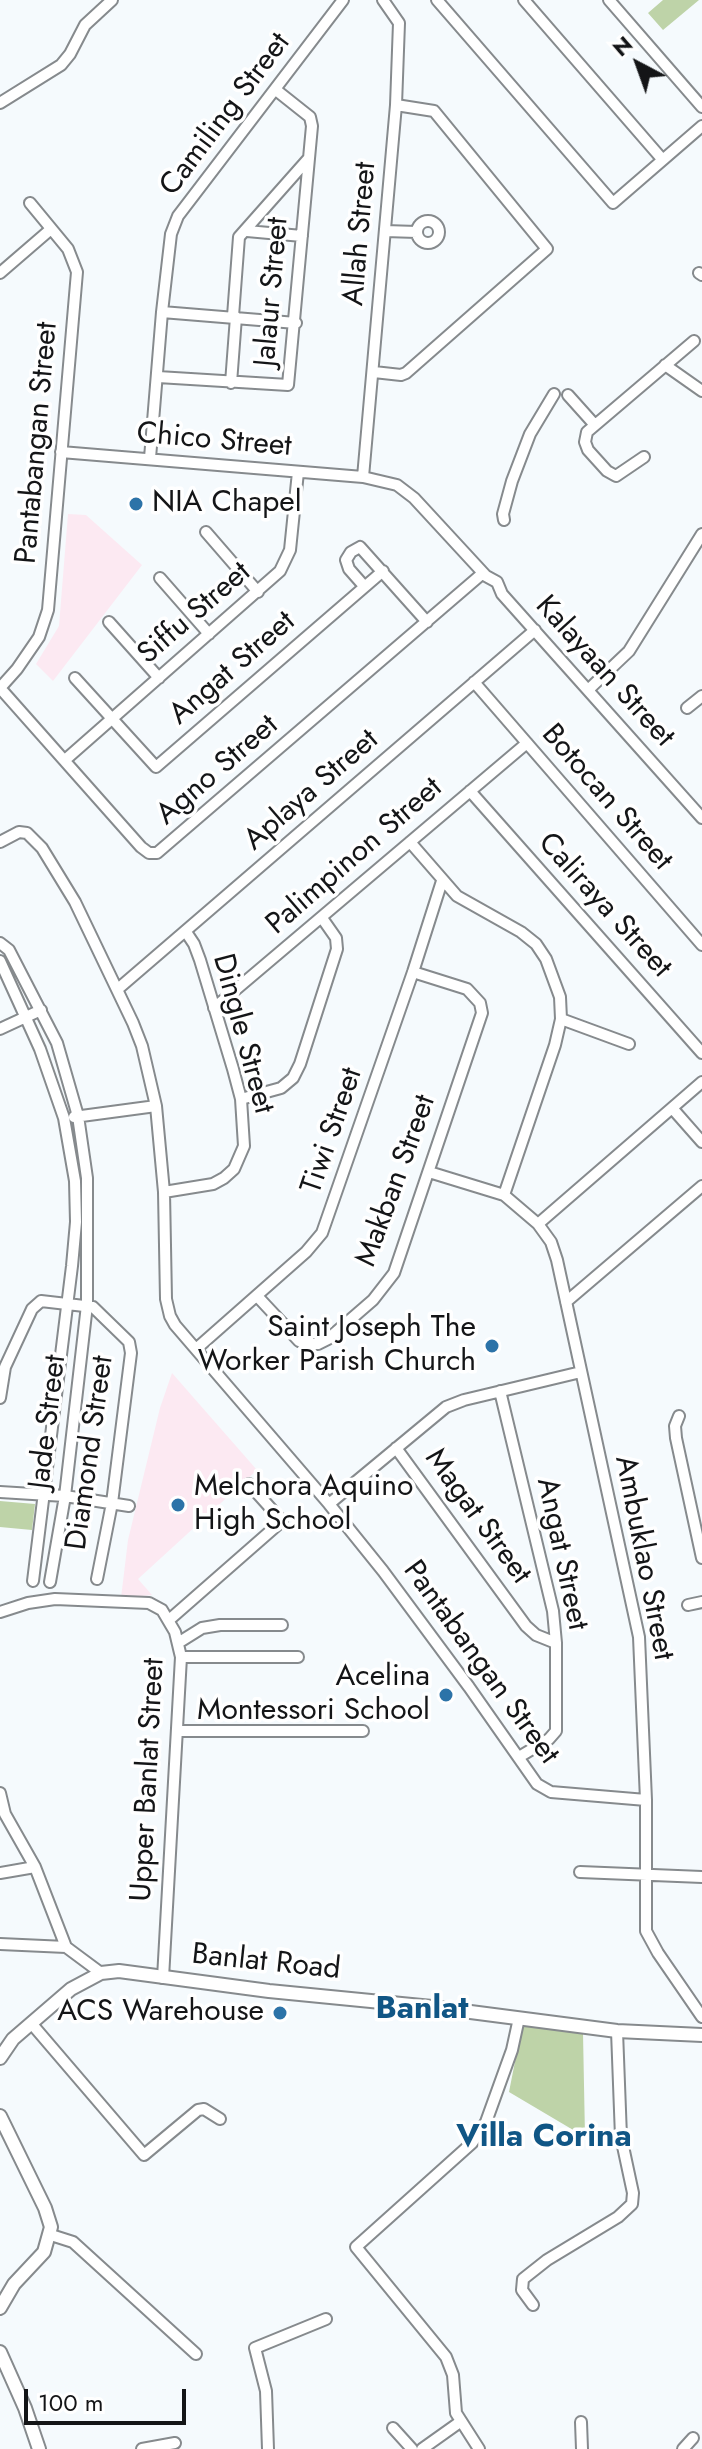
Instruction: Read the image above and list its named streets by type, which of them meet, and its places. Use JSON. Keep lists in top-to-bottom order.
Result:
{
  "streets": {
    "street": [
      "Camiling Street",
      "Allah Street",
      "Jalaur Street",
      "Chico Street",
      "Pantabangan Street",
      "Siffu Street",
      "Angat Street",
      "Kalayaan Street",
      "Agno Street",
      "Aplaya Street",
      "Botocan Street",
      "Palimpinon Street",
      "Caliraya Street",
      "Dingle Street",
      "Tiwi Street",
      "Makban Street",
      "Jade Street",
      "Diamond Street",
      "Magat Street",
      "Ambuklao Street",
      "Upper Banlat Street",
      "Banlat Road"
    ]
  },
  "crossings": [
    ["Camiling Street", "Jalaur Street"],
    ["Camiling Street", "Chico Street"],
    ["Allah Street", "Chico Street"],
    ["Allah Street", "Kalayaan Street"],
    ["Chico Street", "Pantabangan Street"],
    ["Chico Street", "Siffu Street"],
    ["Chico Street", "Kalayaan Street"],
    ["Pantabangan Street", "Angat Street"],
    ["Pantabangan Street", "Agno Street"],
    ["Pantabangan Street", "Aplaya Street"],
    ["Pantabangan Street", "Dingle Street"],
    ["Pantabangan Street", "Tiwi Street"],
    ["Pantabangan Street", "Ambuklao Street"],
    ["Siffu Street", "Angat Street"],
    ["Siffu Street", "Agno Street"],
    ["Angat Street", "Magat Street"],
    ["Kalayaan Street", "Agno Street"],
    ["Kalayaan Street", "Aplaya Street"],
    ["Aplaya Street", "Botocan Street"],
    ["Aplaya Street", "Dingle Street"],
    ["Botocan Street", "Palimpinon Street"],
    ["Palimpinon Street", "Caliraya Street"],
    ["Palimpinon Street", "Dingle Street"],
    ["Tiwi Street", "Makban Street"],
    ["Makban Street", "Ambuklao Street"],
    ["Jade Street", "Diamond Street"],
    ["Upper Banlat Street", "Banlat Road"]
  ],
  "districts": ["Banlat", "Villa Corina"],
  "places": [
    "NIA Chapel",
    "Saint Joseph The Worker Parish Church",
    "Melchora Aquino High School",
    "Acelina Montessori School",
    "ACS Warehouse"
  ],
  "scale_bar": "100 m",
  "north": "top left"
}
